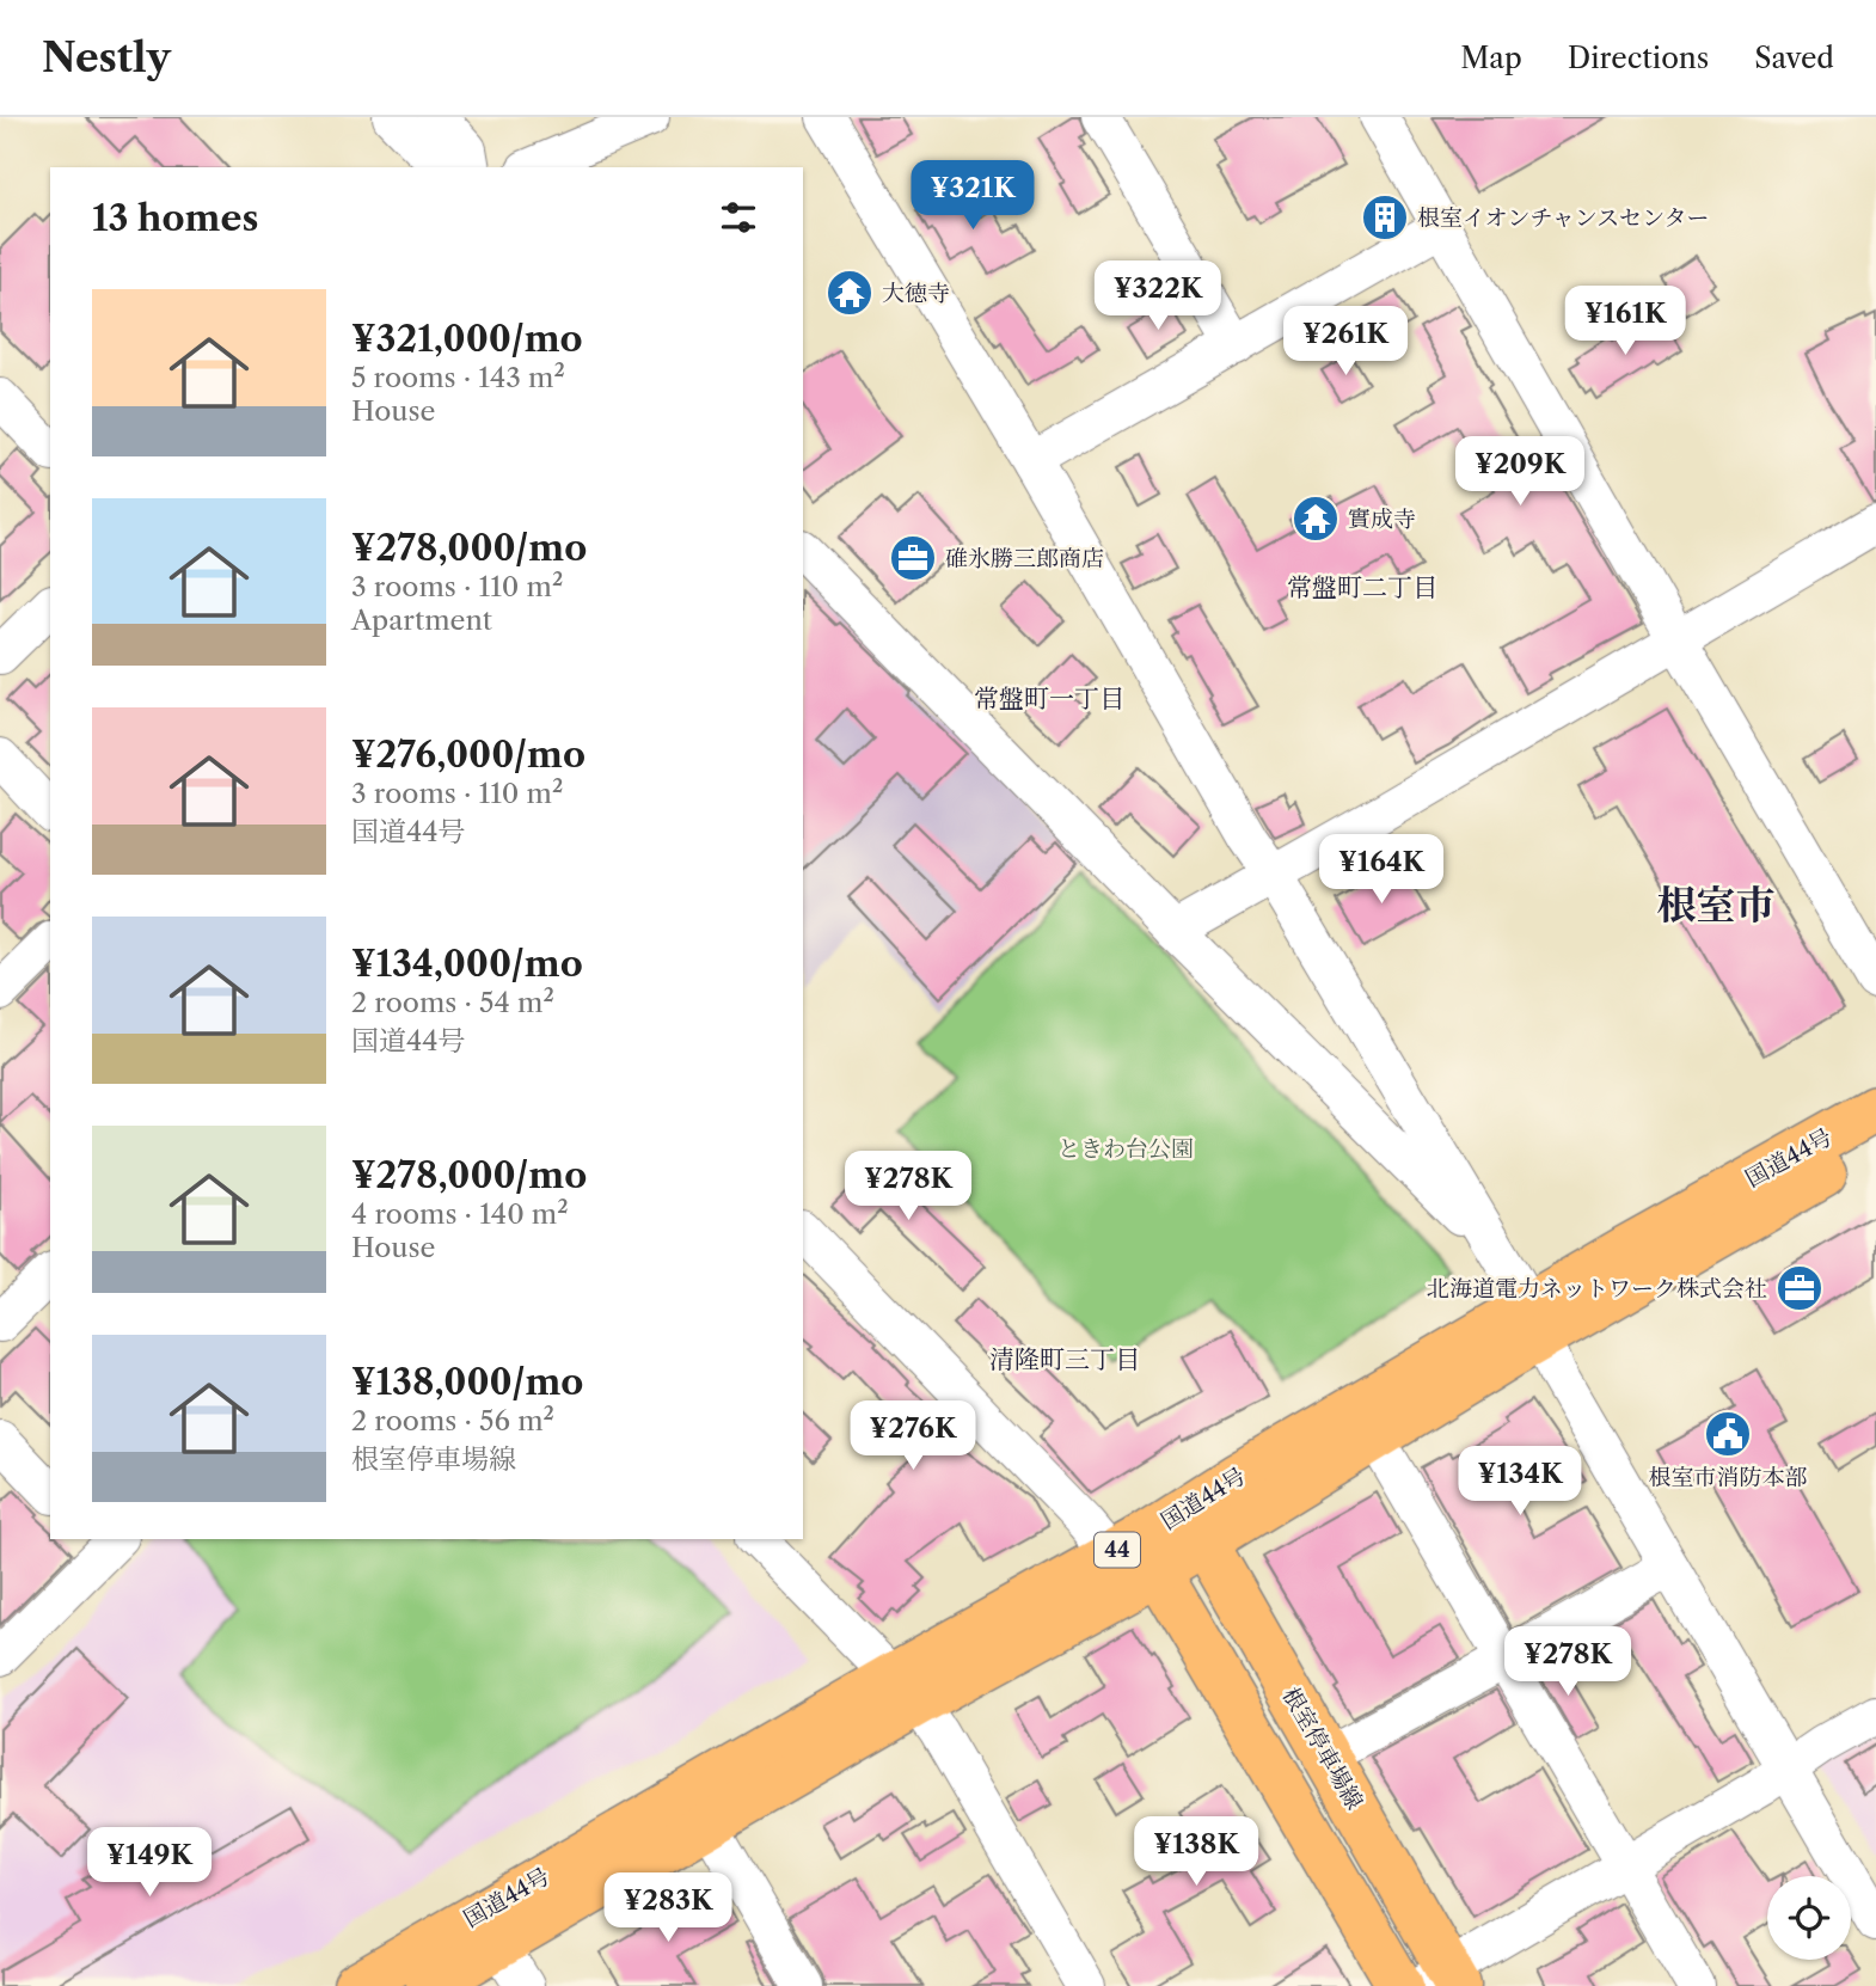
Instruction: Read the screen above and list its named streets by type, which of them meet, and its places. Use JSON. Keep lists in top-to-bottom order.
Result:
{
  "streets": {
    "main road": ["国道44号", "44", "根室停車場線"]
  },
  "crossings": [
    ["国道44号", "根室停車場線"]
  ],
  "districts": [
    "常盤町二丁目",
    "常盤町一丁目",
    "根室市",
    "清隆町三丁目"
  ],
  "parks": ["ときわ台公園"],
  "places": {
    "building": ["根室イオンチャンスセンター"],
    "temple": ["大徳寺", "實成寺"],
    "office": ["碓氷勝三郎商店", "北海道電力ネットワーク株式会社"],
    "public building": ["根室市消防本部"]
  },
  "page": {
    "header": "Nestly",
    "nav": ["Map", "Directions", "Saved"],
    "price": [
      "¥321K",
      "¥322K",
      "¥161K",
      "¥261K",
      "¥209K",
      "¥164K",
      "¥278K",
      "¥276K",
      "¥134K",
      "¥278K",
      "¥138K",
      "¥149K",
      "¥283K"
    ],
    "heading": "13 homes",
    "list": [
      {
        "name": "¥321,000/mo",
        "note": "5 rooms · 143 m² · House"
      },
      {
        "name": "¥278,000/mo",
        "note": "3 rooms · 110 m² · Apartment"
      },
      {
        "name": "¥276,000/mo",
        "note": "3 rooms · 110 m² · 国道44号"
      },
      {
        "name": "¥134,000/mo",
        "note": "2 rooms · 54 m² · 国道44号"
      },
      {
        "name": "¥278,000/mo",
        "note": "4 rooms · 140 m² · House"
      },
      {
        "name": "¥138,000/mo",
        "note": "2 rooms · 56 m² · 根室停車場線"
      }
    ]
  }
}
